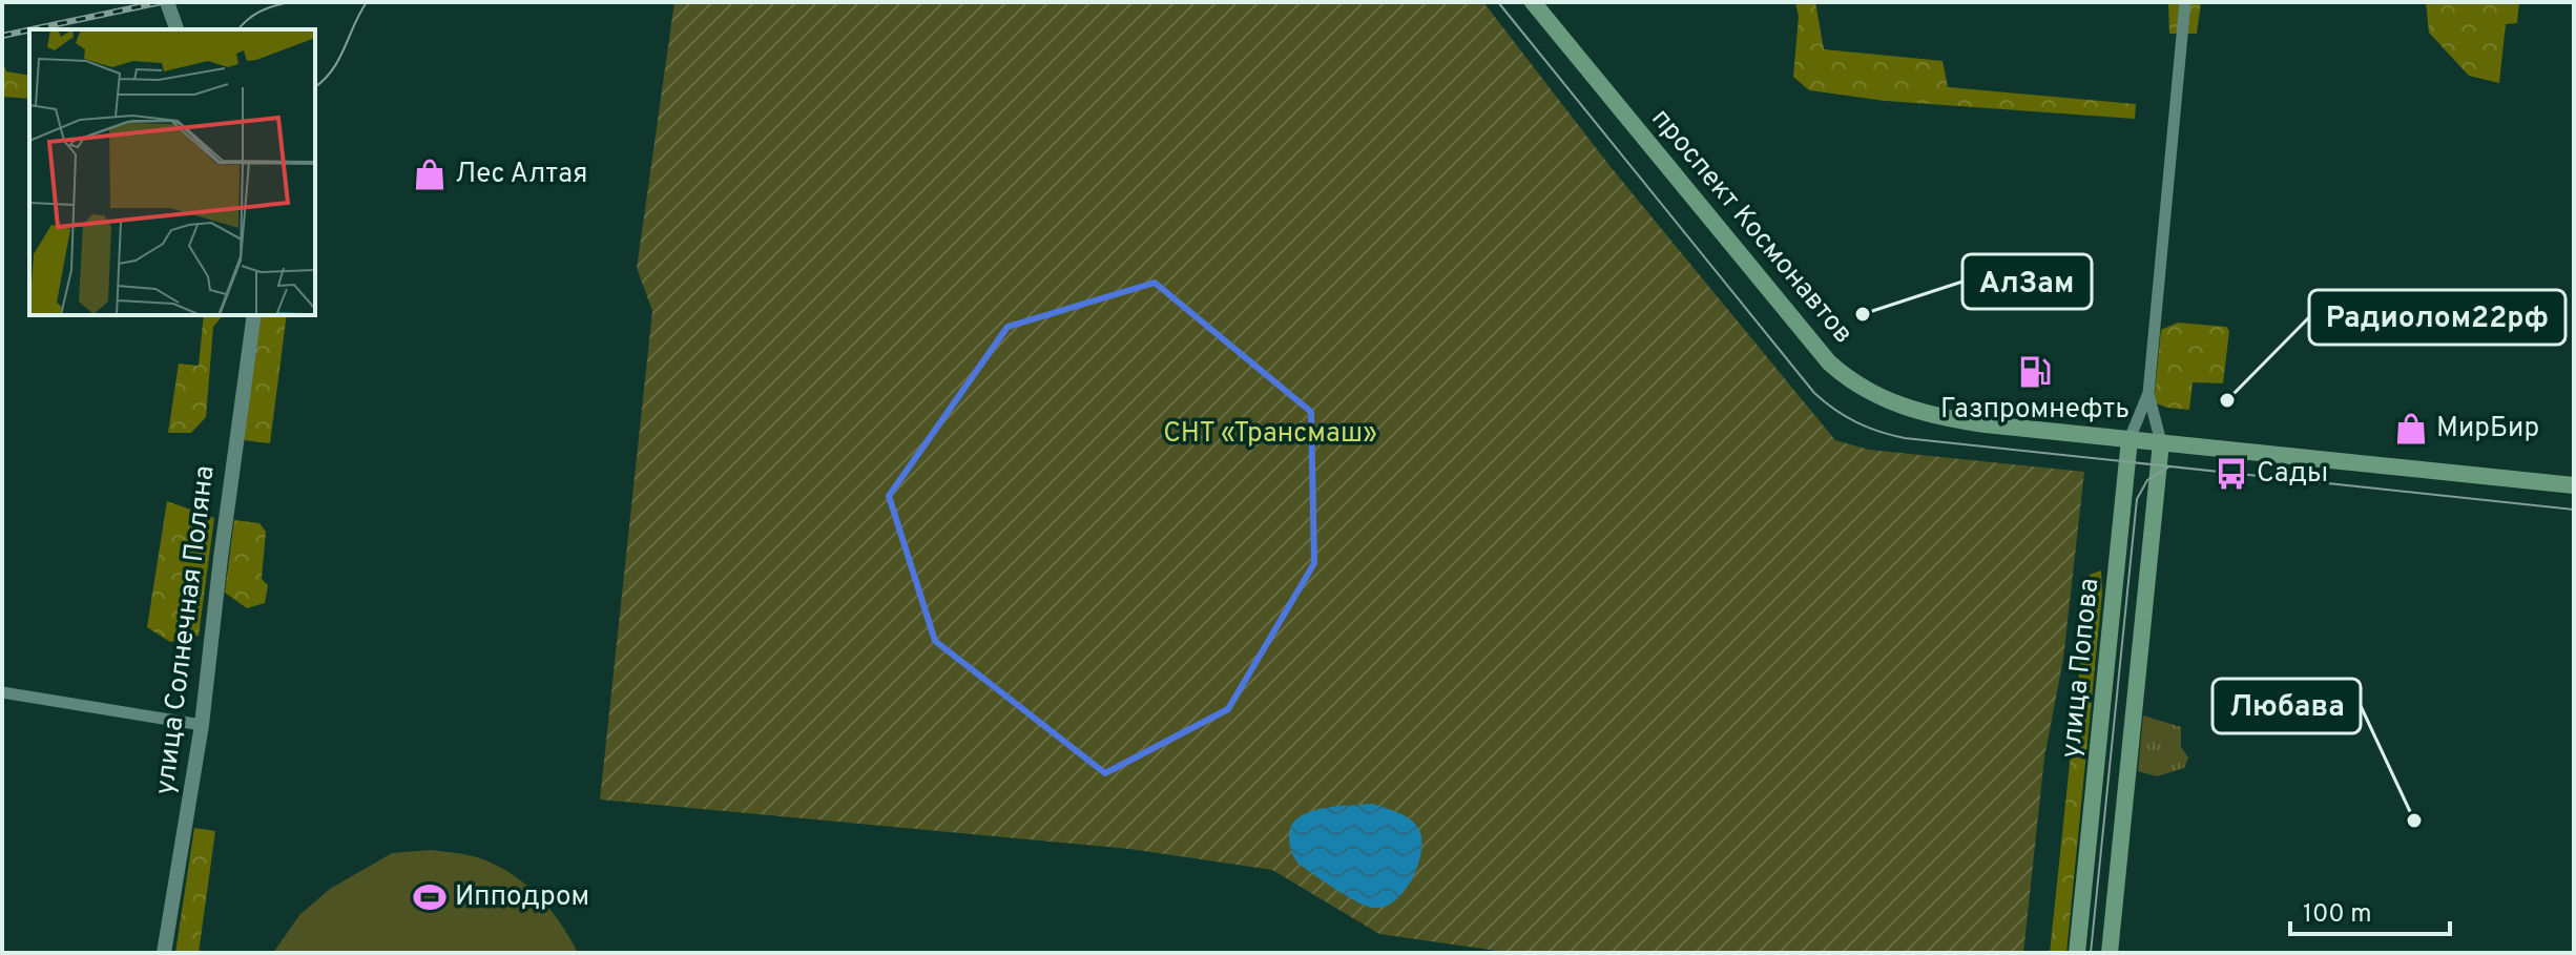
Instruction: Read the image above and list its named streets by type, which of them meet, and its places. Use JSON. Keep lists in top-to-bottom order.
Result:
{
  "streets": {
    "main road": ["проспект Космонавтов", "улица Попова"],
    "street": ["улица Солнечная Поляна"]
  },
  "crossings": [
    ["проспект Космонавтов", "улица Попова"]
  ],
  "parks": ["СНТ «Трансмаш»"],
  "places": {
    "shop": ["Лес Алтая", "МирБир"],
    "other": ["АлЗам", "Радиолом22рф", "Любава"],
    "fuel station": ["Газпромнефть"],
    "bus stop": ["Сады"],
    "sports": ["Ипподром"]
  },
  "scale_bar": "100 m"
}
